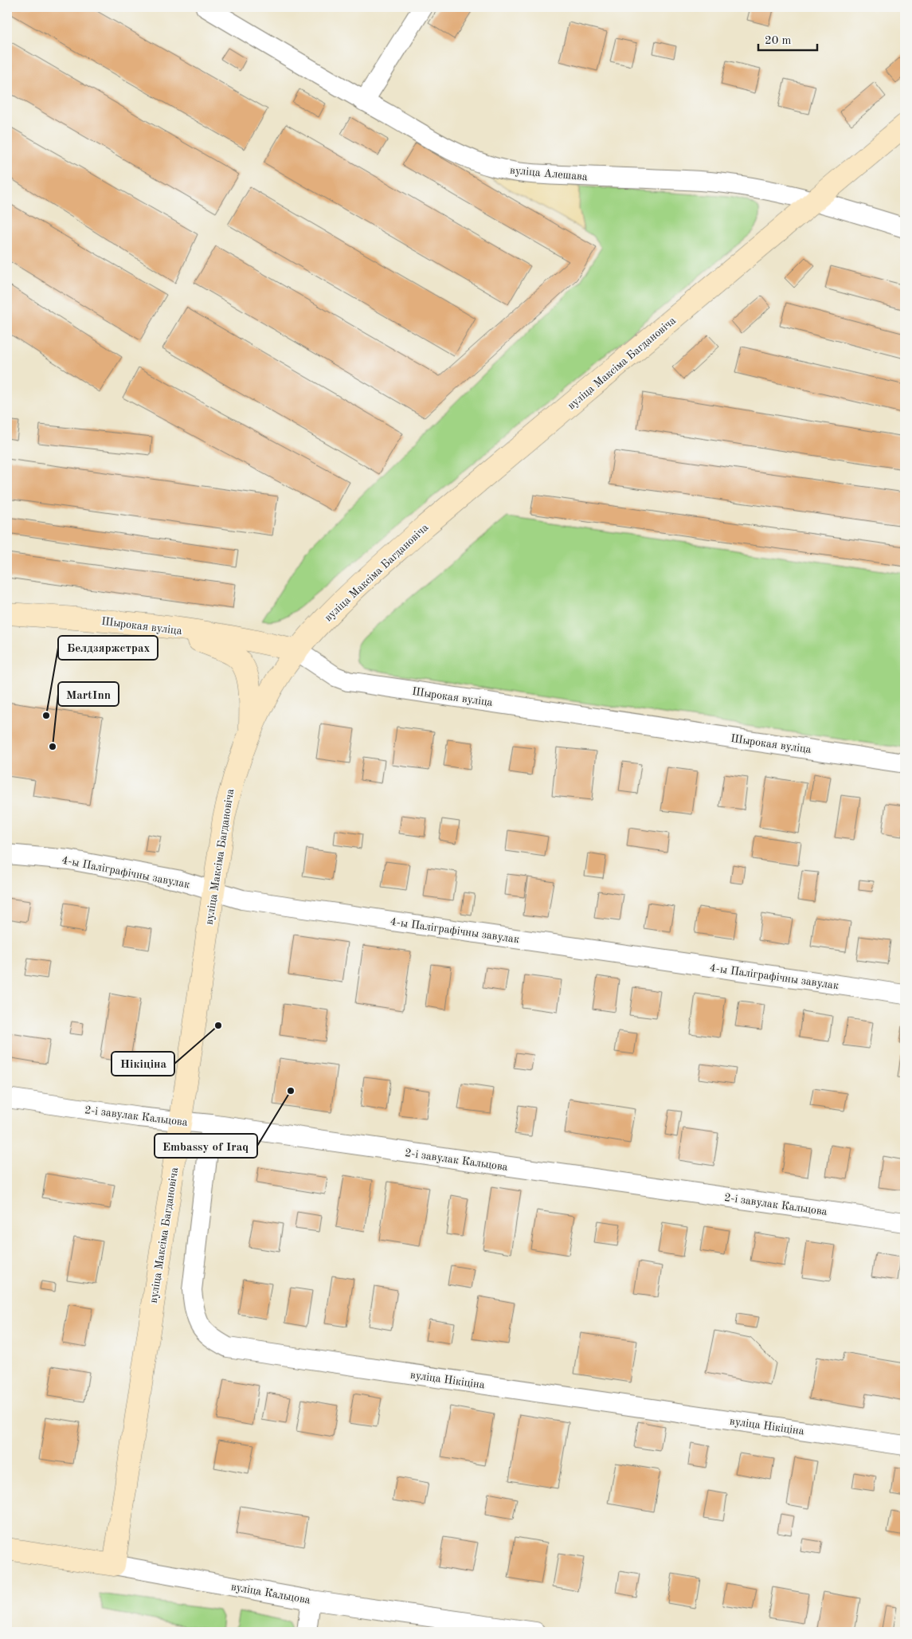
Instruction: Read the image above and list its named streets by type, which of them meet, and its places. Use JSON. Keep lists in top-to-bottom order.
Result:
{
  "streets": {
    "main road": ["вуліца Максіма Багдановіча", "Шырокая вуліца", "вуліца Кальцова"],
    "street": [
      "вуліца Алешава",
      "4-ы Паліграфічны завулак",
      "2-і завулак Кальцова",
      "вуліца Нікіціна"
    ]
  },
  "crossings": [
    ["вуліца Алешава", "вуліца Максіма Багдановіча"],
    ["вуліца Максіма Багдановіча", "Шырокая вуліца"],
    ["вуліца Максіма Багдановіча", "4-ы Паліграфічны завулак"],
    ["вуліца Максіма Багдановіча", "2-і завулак Кальцова"],
    ["вуліца Максіма Багдановіча", "вуліца Кальцова"],
    ["2-і завулак Кальцова", "вуліца Нікіціна"]
  ],
  "places": [
    "Белдзяржстрах",
    "MartInn",
    "Нікіціна",
    "Embassy of Iraq"
  ],
  "scale_bar": "20 m"
}
